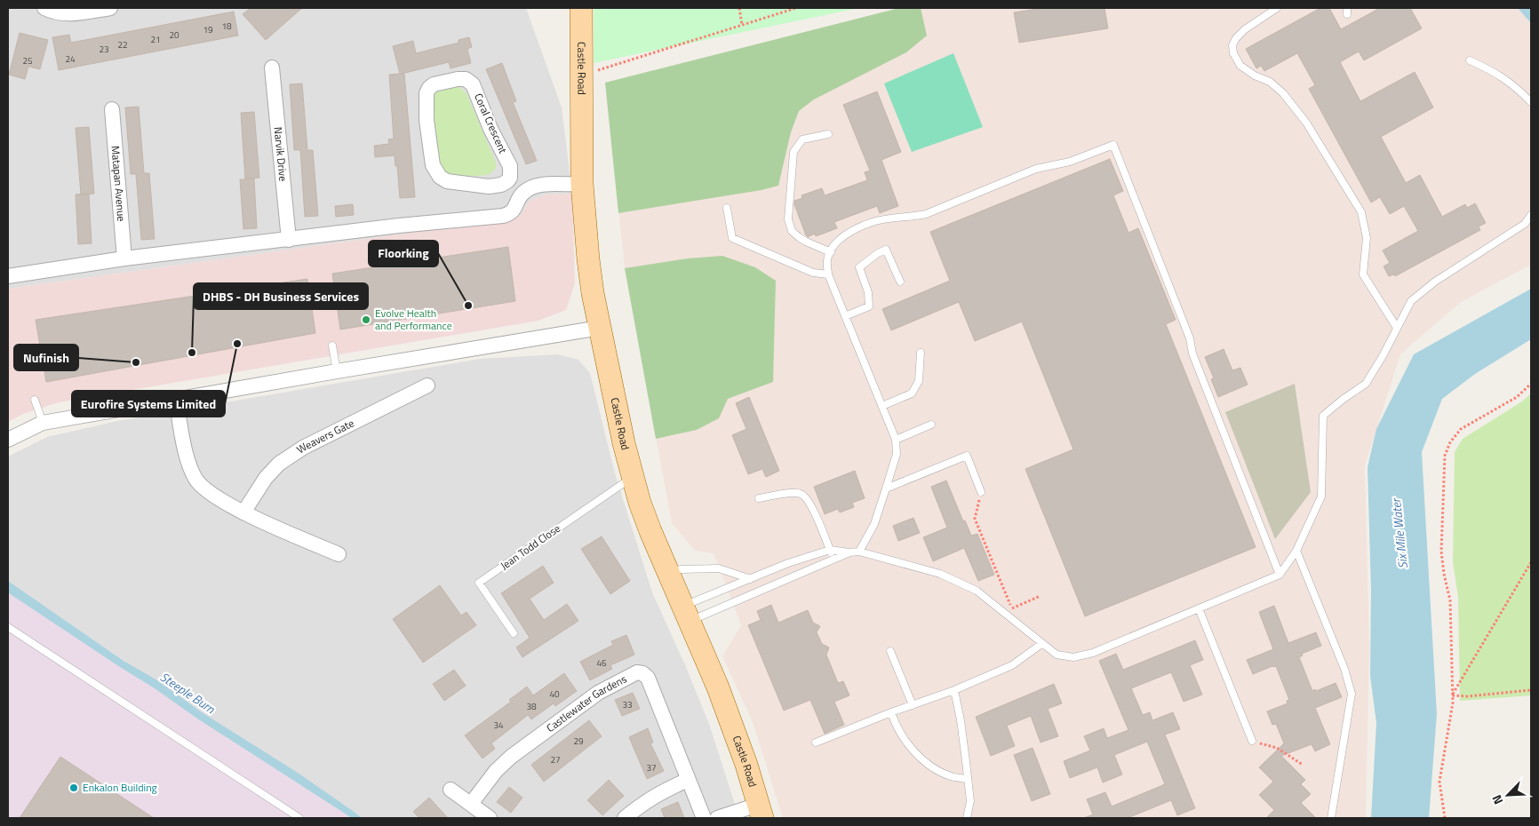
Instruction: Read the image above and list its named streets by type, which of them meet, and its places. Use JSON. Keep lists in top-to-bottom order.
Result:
{
  "streets": {
    "main road": ["Castle Road"],
    "street": [
      "Coral Crescent",
      "Narvik Drive",
      "Matapan Avenue",
      "Weavers Gate",
      "Castlewater Gardens"
    ],
    "lane": ["Jean Todd Close"]
  },
  "crossings": [
    ["Castle Road", "Jean Todd Close"]
  ],
  "water": ["Six Mile Water", "Steeple Burn"],
  "places": [
    "Floorking",
    "Evolve Health and Performance",
    "Eurofire Systems Limited",
    "DHBS - DH Business Services",
    "Nufinish",
    "Enkalon Building"
  ],
  "house_numbers": [
    "18",
    "19",
    "20",
    "21",
    "22",
    "23",
    "24",
    "25",
    "46",
    "40",
    "33",
    "38",
    "34",
    "29",
    "27",
    "37"
  ],
  "north": "bottom left"
}
